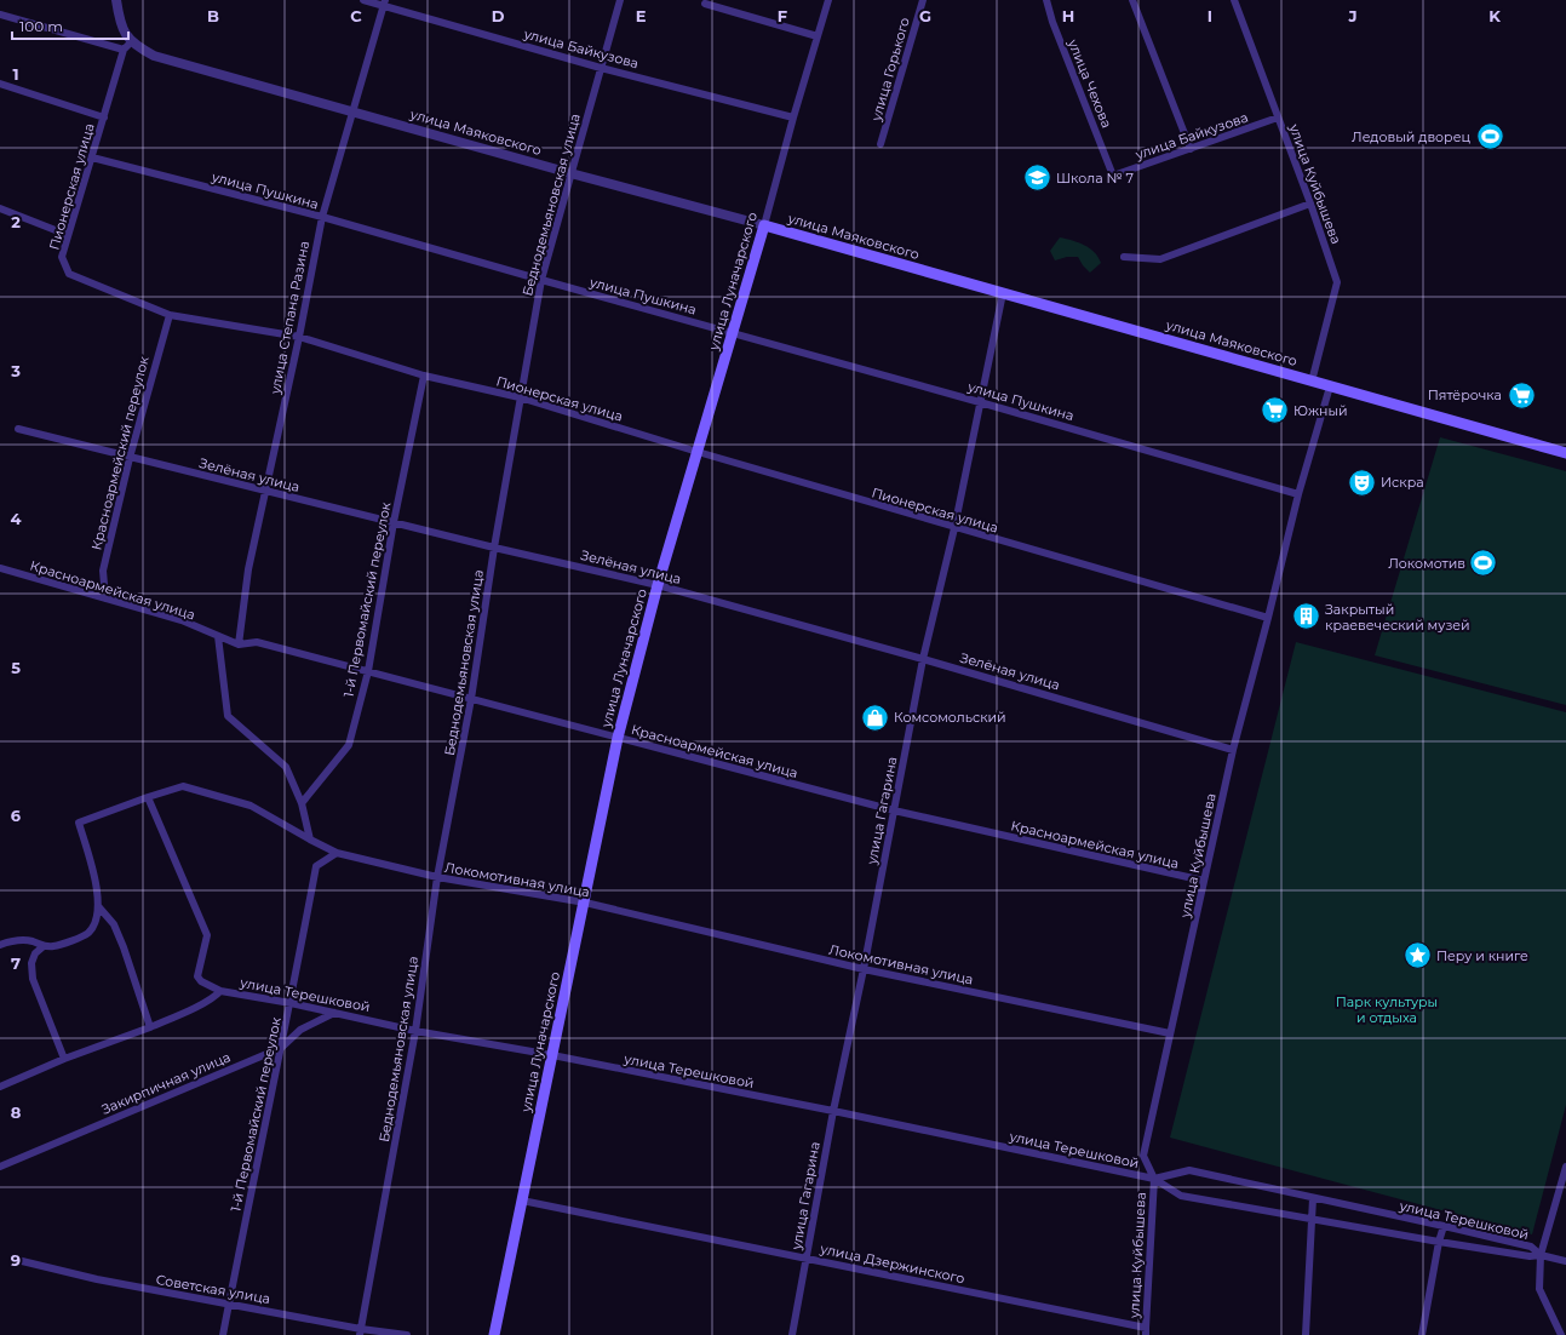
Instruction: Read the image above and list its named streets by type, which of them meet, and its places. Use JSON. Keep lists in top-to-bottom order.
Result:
{
  "streets": {
    "main road": ["улица Маяковского", "улица Луначарского"],
    "street": [
      "улица Байкузова",
      "улица Горького",
      "улица Чехова",
      "улица Куйбышева",
      "Пионерская улица",
      "улица Пушкина",
      "Беднодемьяновская улица",
      "улица Степана Разина",
      "Красноармейский переулок",
      "Зелёная улица",
      "Красноармейская улица",
      "1-й Первомайский переулок",
      "улица Гагарина",
      "Локомотивная улица",
      "улица Терешковой",
      "Закирпичная улица",
      "улица Дзержинского",
      "Советская улица"
    ]
  },
  "crossings": [
    ["улица Байкузова", "улица Чехова"],
    ["улица Байкузова", "улица Куйбышева"],
    ["улица Байкузова", "Беднодемьяновская улица"],
    ["улица Байкузова", "улица Луначарского"],
    ["улица Байкузова", "улица Степана Разина"],
    ["улица Маяковского", "улица Куйбышева"],
    ["улица Маяковского", "Беднодемьяновская улица"],
    ["улица Маяковского", "улица Луначарского"],
    ["улица Маяковского", "улица Степана Разина"],
    ["улица Маяковского", "улица Гагарина"],
    ["улица Куйбышева", "Пионерская улица"],
    ["улица Куйбышева", "улица Пушкина"],
    ["улица Куйбышева", "Зелёная улица"],
    ["улица Куйбышева", "Красноармейская улица"],
    ["улица Куйбышева", "Локомотивная улица"],
    ["улица Куйбышева", "улица Терешковой"],
    ["улица Куйбышева", "улица Дзержинского"],
    ["Пионерская улица", "улица Пушкина"],
    ["Пионерская улица", "Беднодемьяновская улица"],
    ["Пионерская улица", "улица Луначарского"],
    ["Пионерская улица", "улица Степана Разина"],
    ["Пионерская улица", "Красноармейский переулок"],
    ["Пионерская улица", "1-й Первомайский переулок"],
    ["Пионерская улица", "улица Гагарина"],
    ["улица Пушкина", "Беднодемьяновская улица"],
    ["улица Пушкина", "улица Луначарского"],
    ["улица Пушкина", "улица Степана Разина"],
    ["улица Пушкина", "улица Гагарина"],
    ["Беднодемьяновская улица", "Зелёная улица"],
    ["Беднодемьяновская улица", "Красноармейская улица"],
    ["Беднодемьяновская улица", "Локомотивная улица"],
    ["Беднодемьяновская улица", "улица Терешковой"],
    ["Беднодемьяновская улица", "Советская улица"],
    ["улица Луначарского", "Зелёная улица"],
    ["улица Луначарского", "Красноармейская улица"],
    ["улица Луначарского", "Локомотивная улица"],
    ["улица Луначарского", "улица Терешковой"],
    ["улица Луначарского", "улица Дзержинского"],
    ["улица Степана Разина", "Зелёная улица"],
    ["улица Степана Разина", "Красноармейская улица"],
    ["Красноармейский переулок", "Зелёная улица"],
    ["Красноармейский переулок", "Красноармейская улица"],
    ["Зелёная улица", "1-й Первомайский переулок"],
    ["Зелёная улица", "улица Гагарина"],
    ["Красноармейская улица", "1-й Первомайский переулок"],
    ["Красноармейская улица", "улица Гагарина"],
    ["1-й Первомайский переулок", "Локомотивная улица"],
    ["1-й Первомайский переулок", "улица Терешковой"],
    ["1-й Первомайский переулок", "Закирпичная улица"],
    ["1-й Первомайский переулок", "Советская улица"],
    ["улица Гагарина", "Локомотивная улица"],
    ["улица Гагарина", "улица Терешковой"],
    ["улица Гагарина", "улица Дзержинского"],
    ["улица Терешковой", "Закирпичная улица"]
  ],
  "parks": ["Парк культуры и отдыха"],
  "places": {
    "sports": ["Ледовый дворец", "Локомотив"],
    "school or university": ["Школа № 7"],
    "supermarket": ["Пятёрочка", "Южный"],
    "theatre": ["Искра"],
    "building": ["Закрытый краевеческий музей"],
    "shop": ["Комсомольский"],
    "place": ["Перу и книге"]
  },
  "scale_bar": "100 m",
  "grid": {
    "columns": [
      "B",
      "C",
      "D",
      "E",
      "F",
      "G",
      "H",
      "I",
      "J",
      "K"
    ],
    "rows": [
      "1",
      "2",
      "3",
      "4",
      "5",
      "6",
      "7",
      "8",
      "9"
    ]
  }
}
